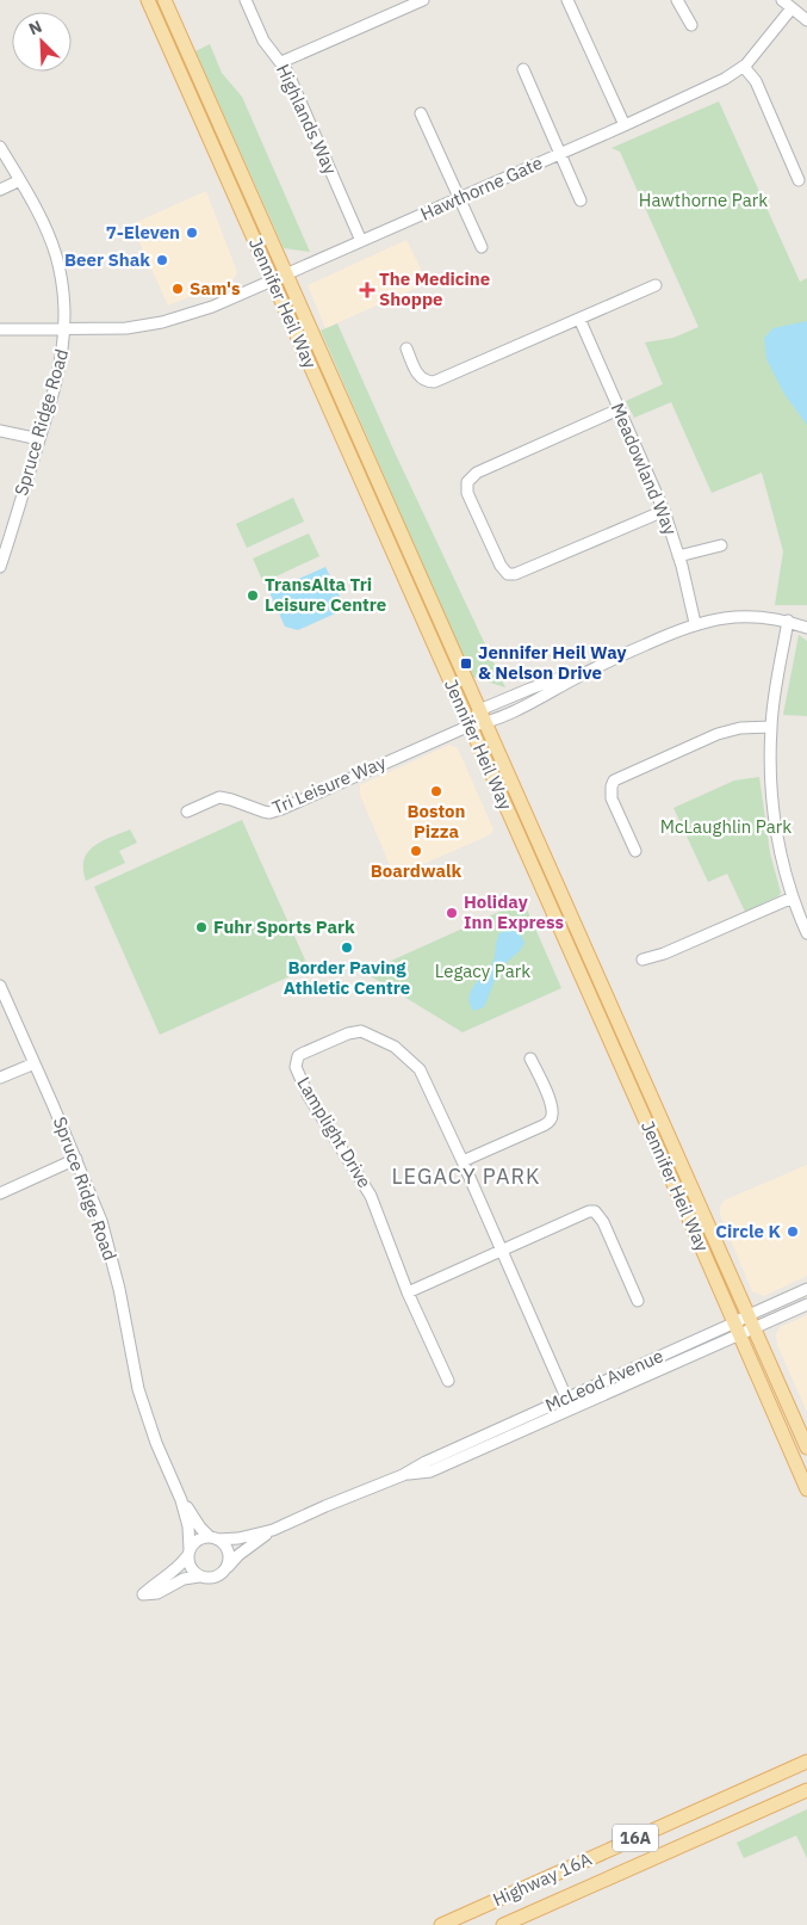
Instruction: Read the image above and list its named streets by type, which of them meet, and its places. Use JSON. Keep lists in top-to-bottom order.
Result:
{
  "streets": {
    "main road": ["Jennifer Heil Way", "16A", "Highway 16A"],
    "street": [
      "Highlands Way",
      "Hawthorne Gate",
      "Spruce Ridge Road",
      "Meadowland Way",
      "Tri Leisure Way",
      "Lamplight Drive",
      "McLeod Avenue"
    ]
  },
  "crossings": [
    ["Highlands Way", "Hawthorne Gate"],
    ["Hawthorne Gate", "Jennifer Heil Way"],
    ["Hawthorne Gate", "Spruce Ridge Road"],
    ["Jennifer Heil Way", "Tri Leisure Way"],
    ["Jennifer Heil Way", "McLeod Avenue"],
    ["Spruce Ridge Road", "McLeod Avenue"],
    ["Lamplight Drive", "McLeod Avenue"]
  ],
  "districts": ["LEGACY PARK"],
  "parks": ["Hawthorne Park", "McLaughlin Park", "Legacy Park"],
  "places": {
    "other": [
      "7-Eleven",
      "Beer Shak",
      "Sam's",
      "TransAlta Tri Leisure Centre",
      "Boston Pizza",
      "Boardwalk",
      "Holiday Inn Express",
      "Fuhr Sports Park",
      "Border Paving Athletic Centre",
      "Circle K"
    ],
    "health": ["The Medicine Shoppe"],
    "transit": ["Jennifer Heil Way & Nelson Drive"]
  },
  "north": "top left"
}
